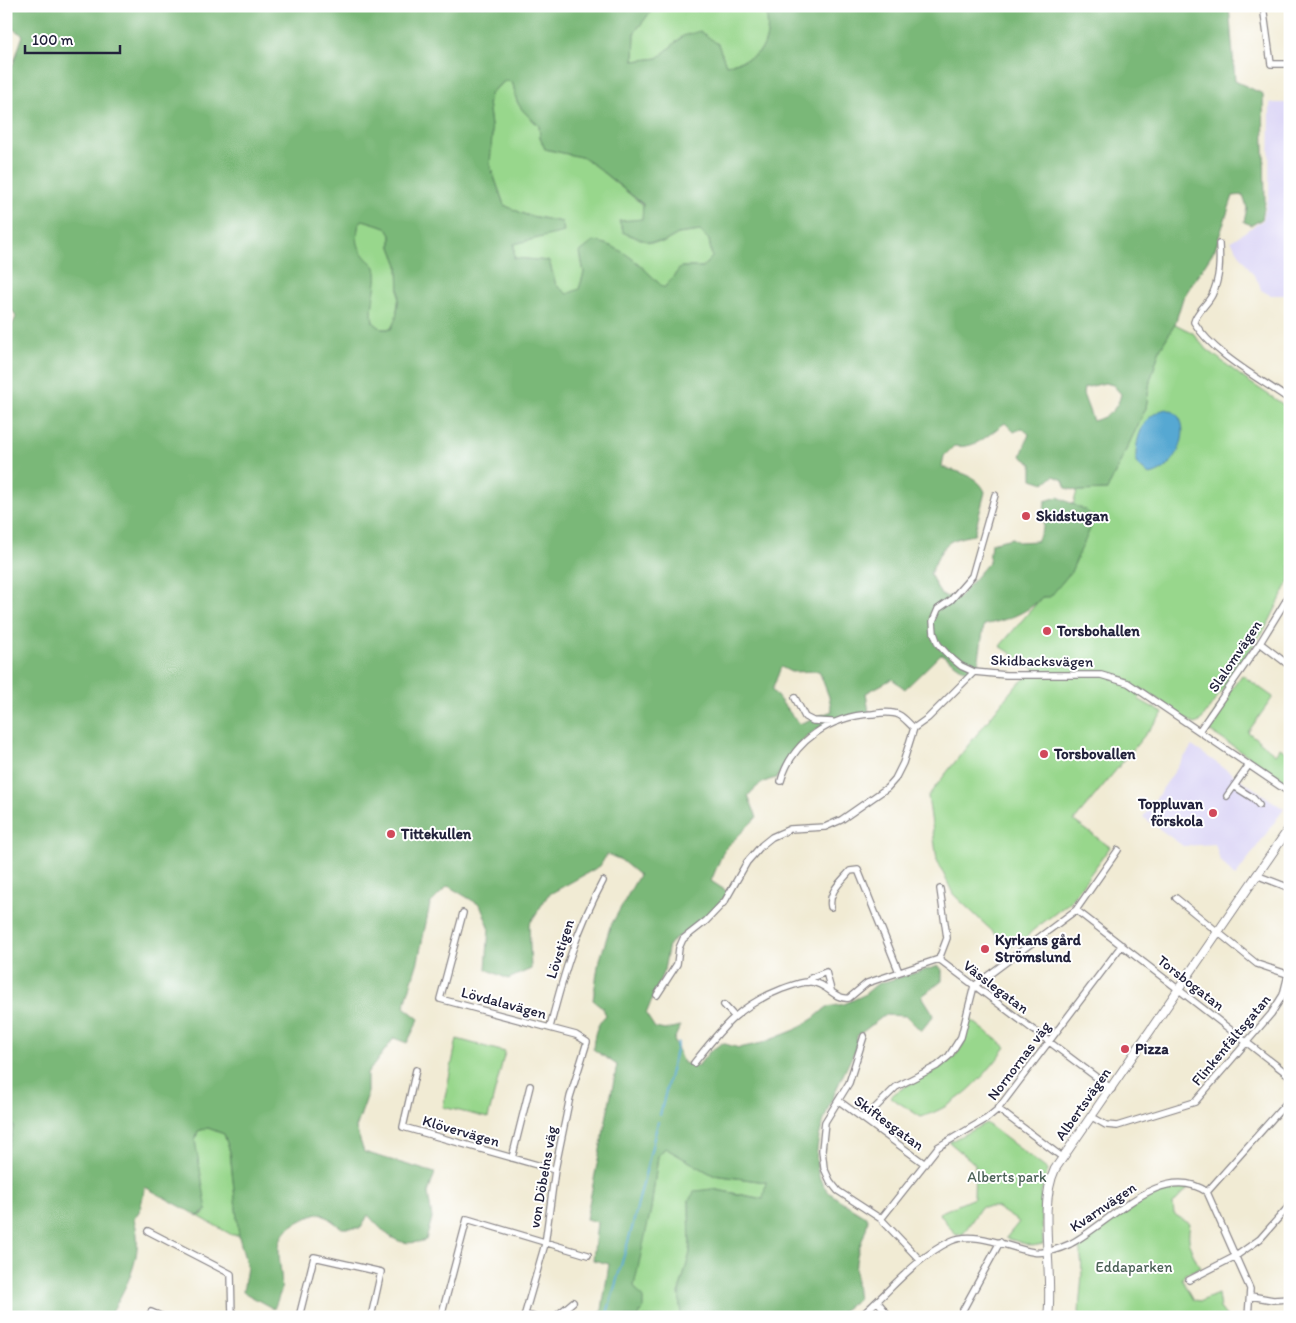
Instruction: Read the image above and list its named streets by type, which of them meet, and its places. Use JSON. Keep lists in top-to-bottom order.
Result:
{
  "streets": {
    "street": [
      "Slalomvägen",
      "Skidbacksvägen",
      "Lövstigen",
      "Torsbogatan",
      "Vässlegatan",
      "Lövdalavägen",
      "Flinkenfältsgatan",
      "Nornornas väg",
      "Albertsvägen",
      "Skiftesgatan",
      "Klövervägen",
      "von Döbelns väg",
      "Kvarnvägen"
    ]
  },
  "crossings": [
    ["Slalomvägen", "Skidbacksvägen"],
    ["Lövstigen", "Lövdalavägen"],
    ["Torsbogatan", "Flinkenfältsgatan"],
    ["Torsbogatan", "Nornornas väg"],
    ["Torsbogatan", "Albertsvägen"],
    ["Vässlegatan", "Nornornas väg"],
    ["Vässlegatan", "Albertsvägen"],
    ["Lövdalavägen", "von Döbelns väg"],
    ["Flinkenfältsgatan", "Albertsvägen"],
    ["Nornornas väg", "Skiftesgatan"],
    ["Albertsvägen", "Kvarnvägen"],
    ["Klövervägen", "von Döbelns väg"]
  ],
  "parks": ["Alberts park", "Eddaparken"],
  "places": [
    "Skidstugan",
    "Torsbohallen",
    "Torsbovallen",
    "Toppluvan förskola",
    "Tittekullen",
    "Kyrkans gård Strömslund",
    "Pizza"
  ],
  "scale_bar": "100 m"
}
